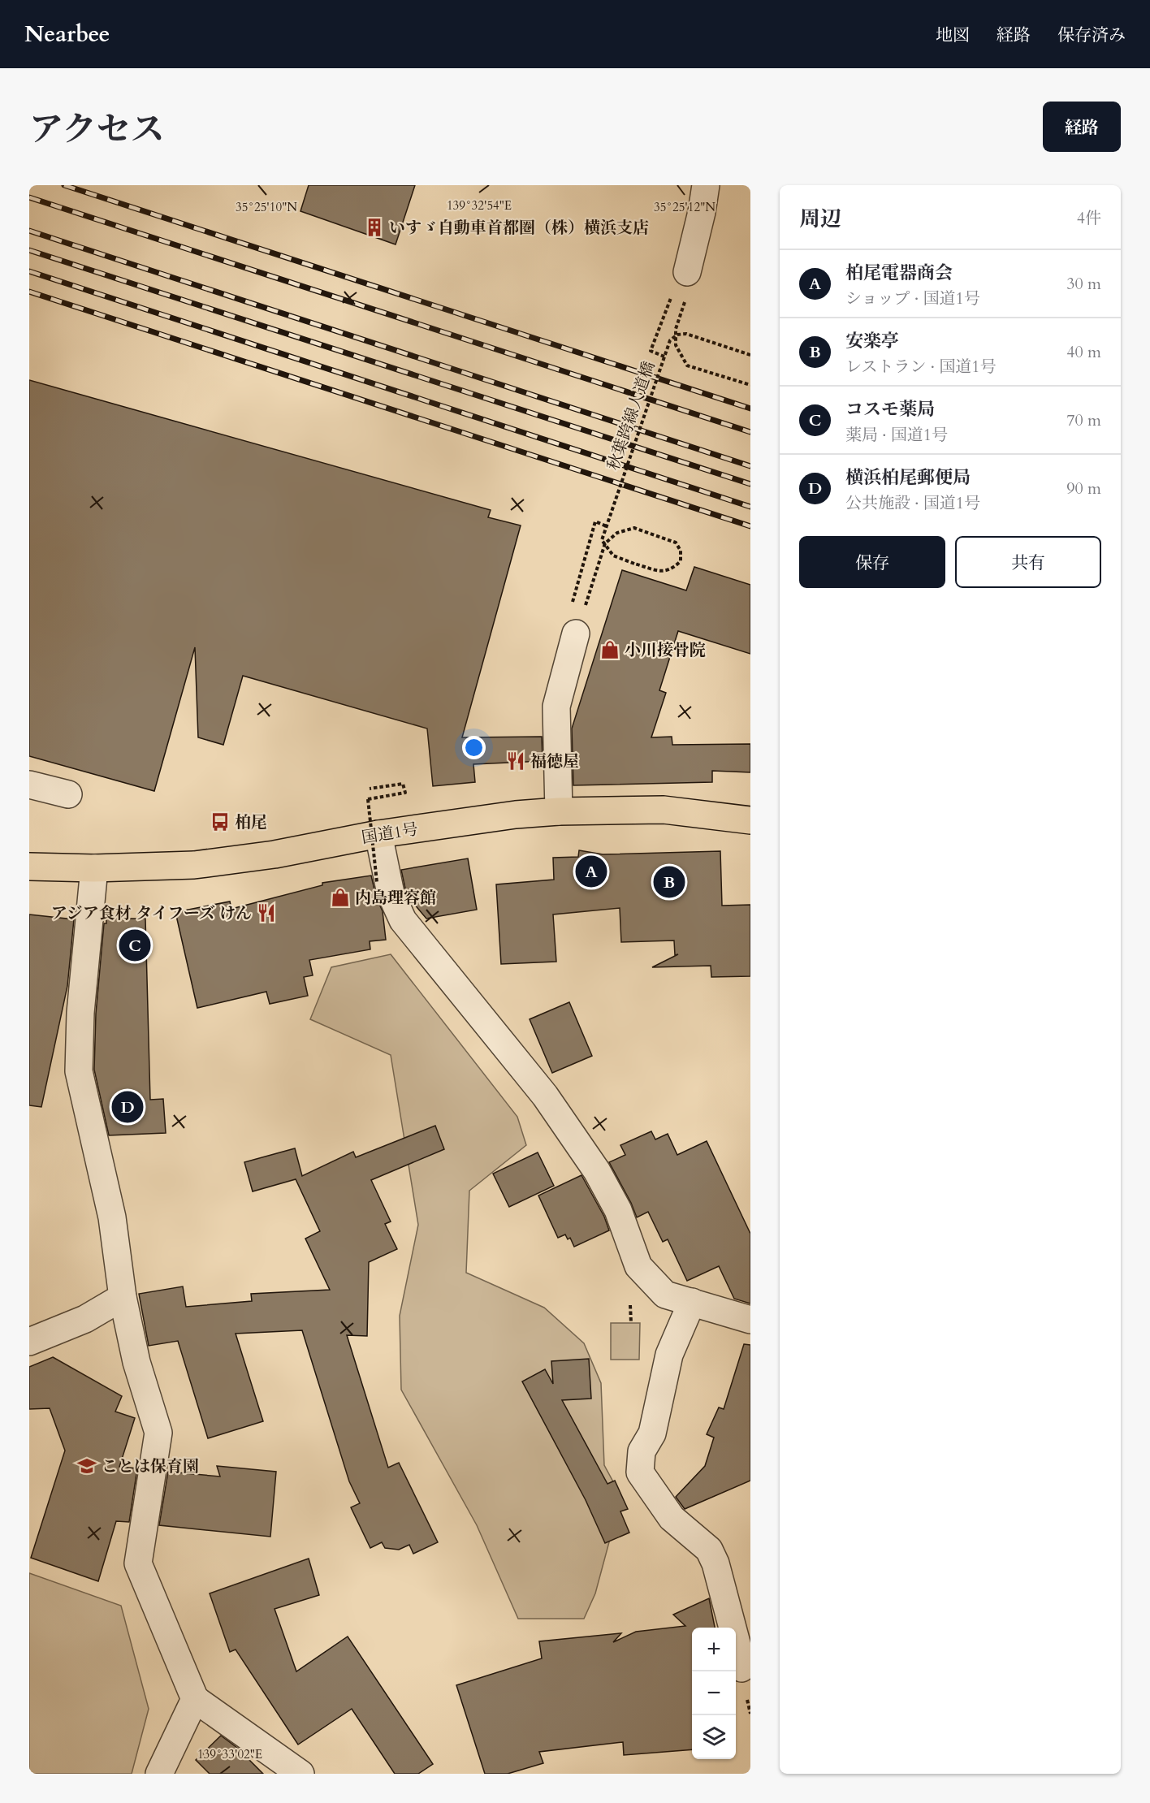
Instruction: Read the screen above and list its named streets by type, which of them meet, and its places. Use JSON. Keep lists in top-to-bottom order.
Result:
{
  "streets": {
    "highway": ["国道1号"],
    "path": ["秋葉跨線人道橋"]
  },
  "places": {
    "building": ["いすゞ自動車首都圏（株）横浜支店"],
    "shop": ["小川接骨院", "内島理容館"],
    "restaurant": ["福徳屋", "アジア食材 タイフーズ けん"],
    "bus stop": ["柏尾"],
    "school or university": ["ことは保育園"]
  },
  "page": {
    "header": "Nearbee",
    "nav": ["地図", "経路", "保存済み"],
    "title": "アクセス",
    "buttons": [
      "経路",
      ["保存", "共有"]
    ],
    "heading": ["周辺", "4件"],
    "list": [
      {
        "mark": "A",
        "name": "柏尾電器商会",
        "note": "ショップ · 国道1号",
        "value": "30 m"
      },
      {
        "mark": "B",
        "name": "安楽亭",
        "note": "レストラン · 国道1号",
        "value": "40 m"
      },
      {
        "mark": "C",
        "name": "コスモ薬局",
        "note": "薬局 · 国道1号",
        "value": "70 m"
      },
      {
        "mark": "D",
        "name": "横浜柏尾郵便局",
        "note": "公共施設 · 国道1号",
        "value": "90 m"
      }
    ],
    "pins": [
      "A",
      "B",
      "C",
      "D"
    ],
    "map_buttons": ["+", "−"]
  },
  "coordinates": [
    "139°32'54\"E",
    "35°25'10\"N",
    "35°25'12\"N",
    "139°33'02\"E"
  ]
}
